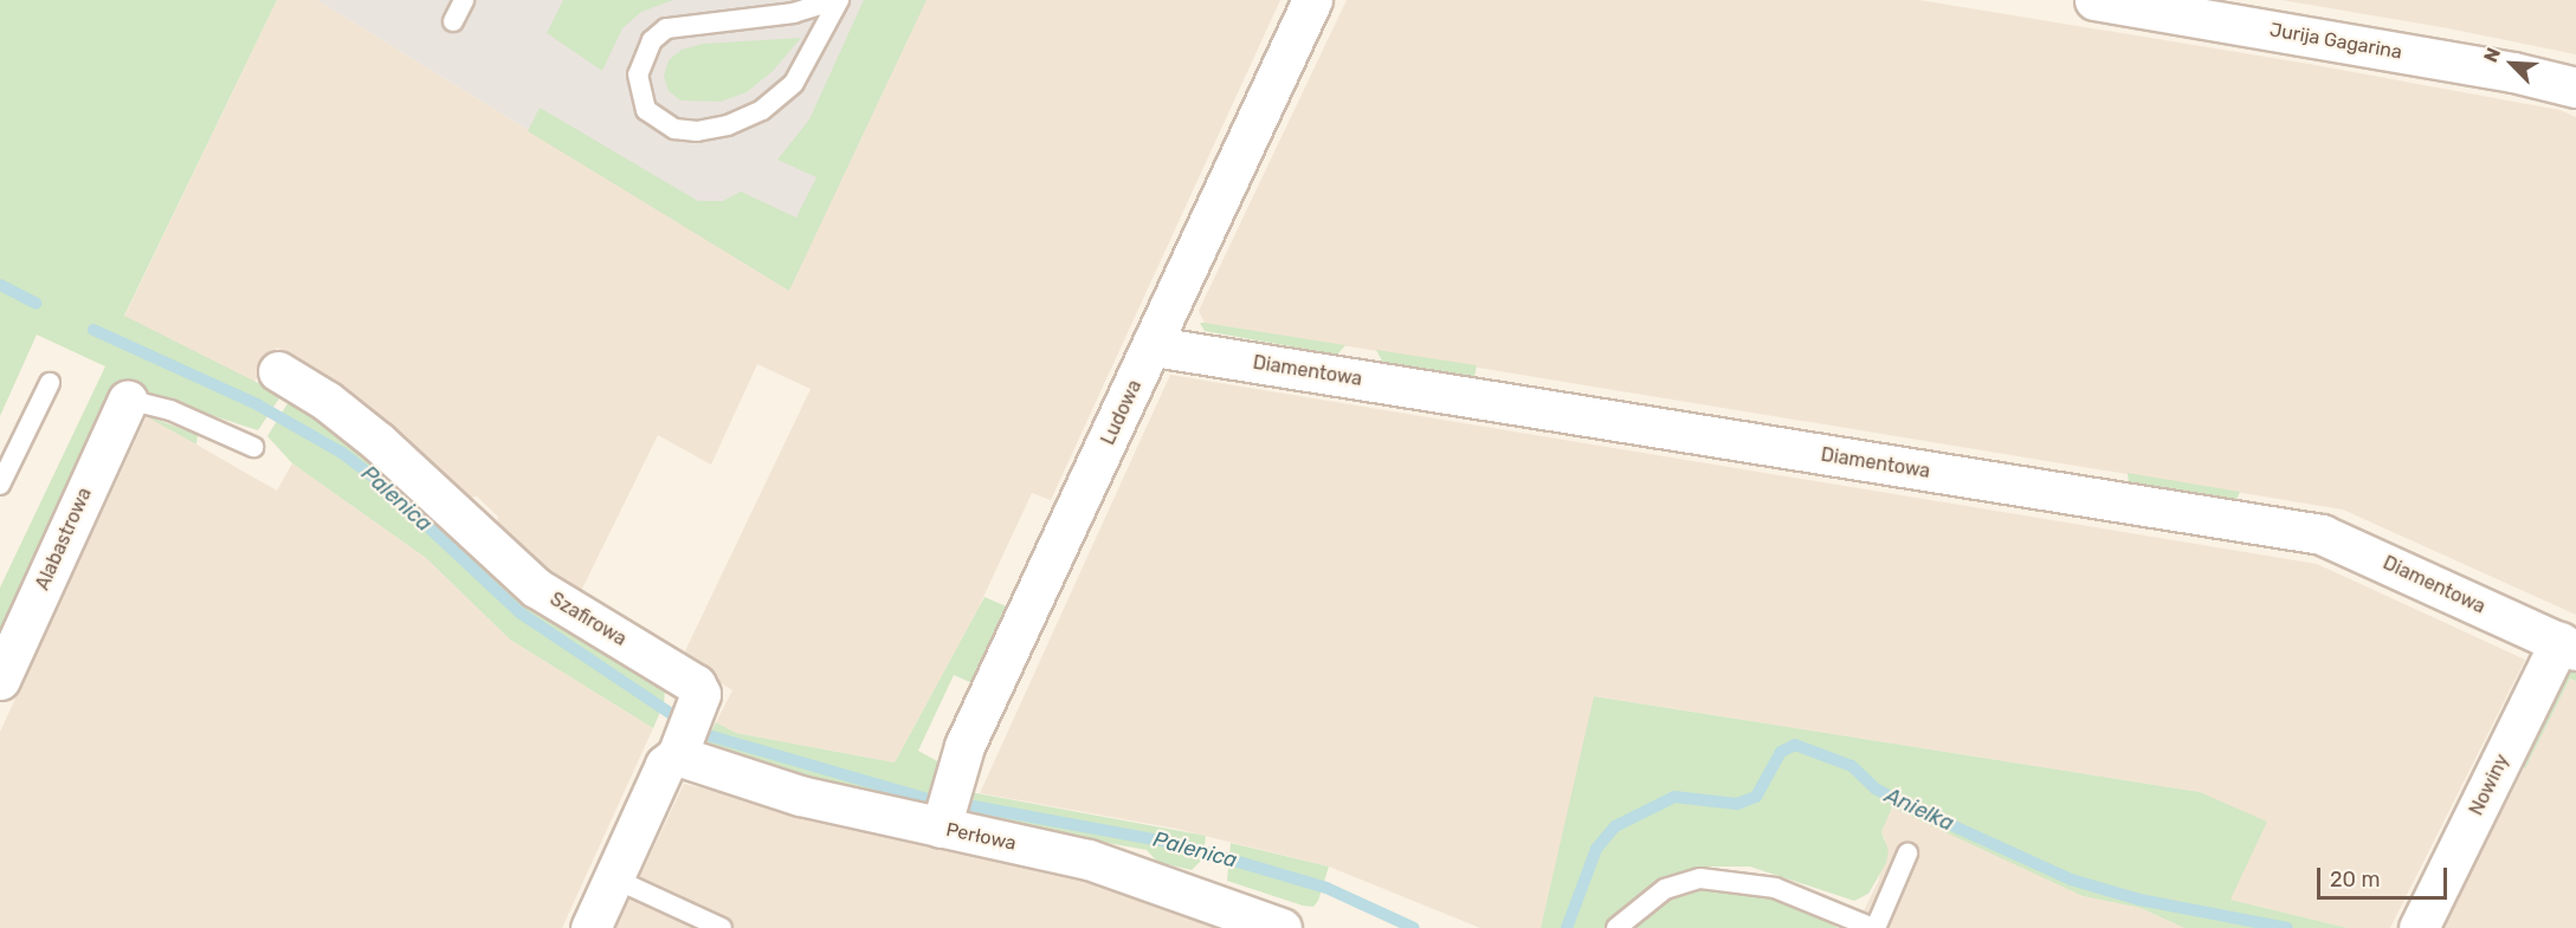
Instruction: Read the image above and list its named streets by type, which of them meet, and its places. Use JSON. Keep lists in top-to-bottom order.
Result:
{
  "streets": {
    "street": [
      "Jurija Gagarina",
      "Diamentowa",
      "Ludowa",
      "Alabastrowa",
      "Szafirowa",
      "Nowiny",
      "Perłowa"
    ]
  },
  "crossings": [
    ["Diamentowa", "Ludowa"],
    ["Diamentowa", "Nowiny"],
    ["Ludowa", "Perłowa"],
    ["Szafirowa", "Perłowa"]
  ],
  "water": ["Palenica", "Anielka"],
  "scale_bar": "20 m",
  "north": "top left"
}
